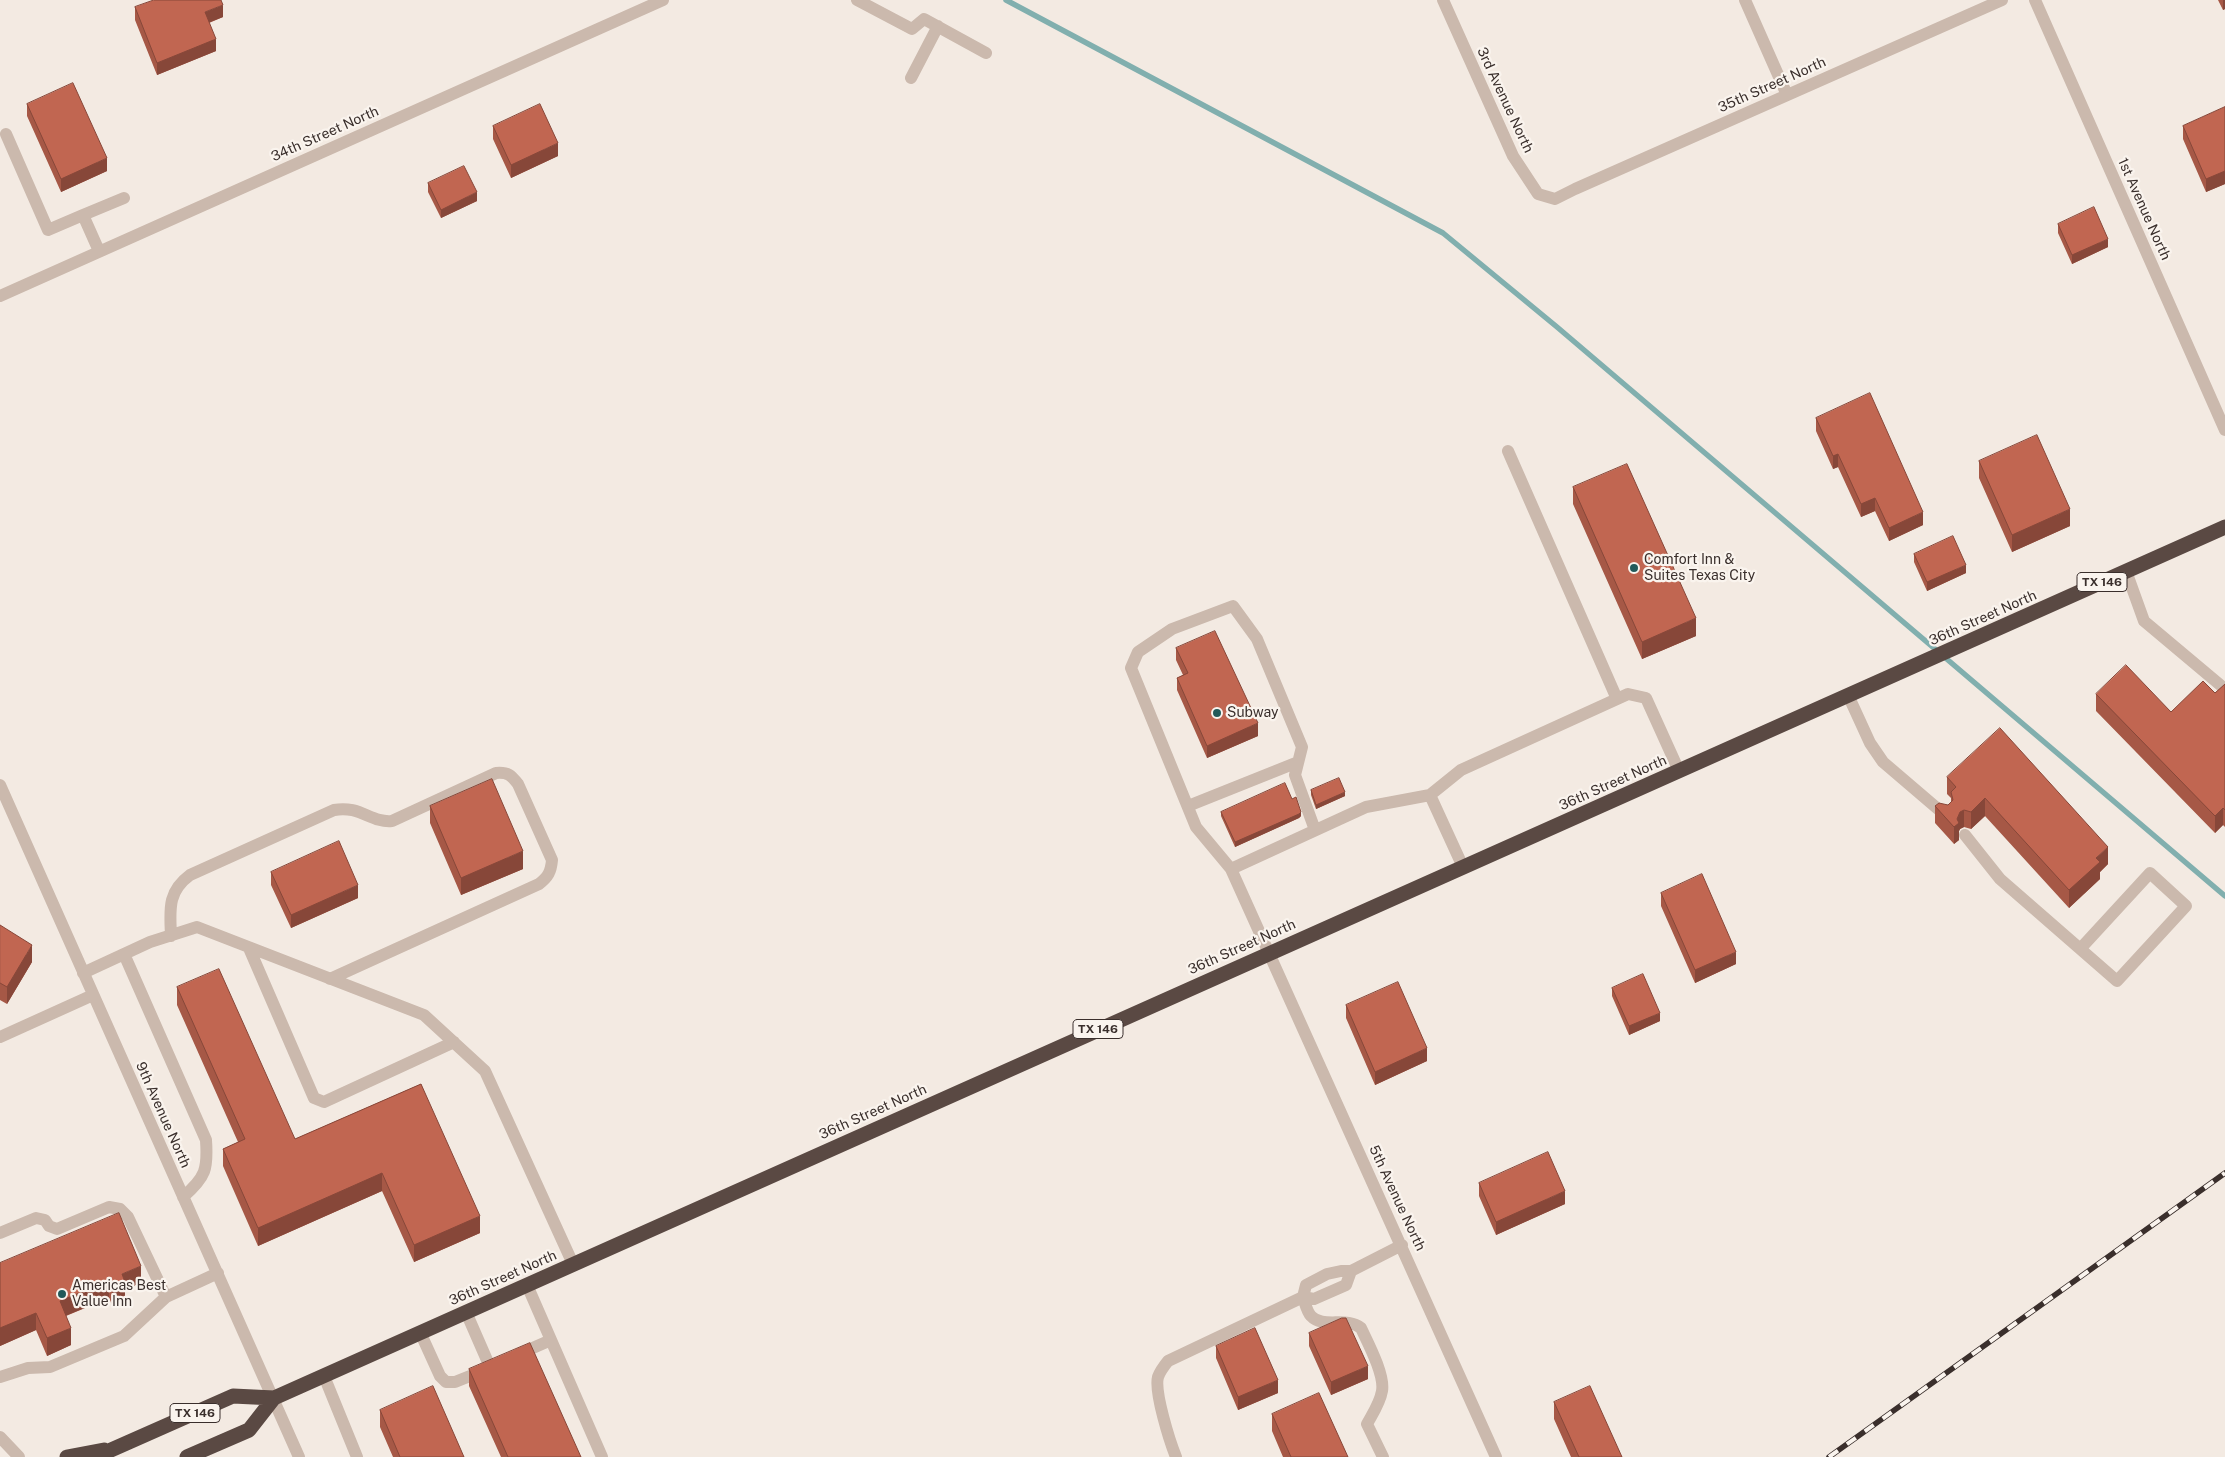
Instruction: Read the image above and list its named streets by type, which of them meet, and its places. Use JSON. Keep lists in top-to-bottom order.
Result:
{
  "streets": {
    "highway": ["TX 146", "36th Street North"],
    "street": [
      "35th Street North",
      "3rd Avenue North",
      "34th Street North",
      "1st Avenue North",
      "9th Avenue North",
      "5th Avenue North"
    ]
  },
  "crossings": [
    ["35th Street North", "3rd Avenue North"],
    ["TX 146", "36th Street North"],
    ["TX 146", "9th Avenue North"],
    ["36th Street North", "9th Avenue North"],
    ["36th Street North", "5th Avenue North"]
  ],
  "places": ["Comfort Inn & Suites Texas City", "Subway", "Americas Best Value Inn"]
}
